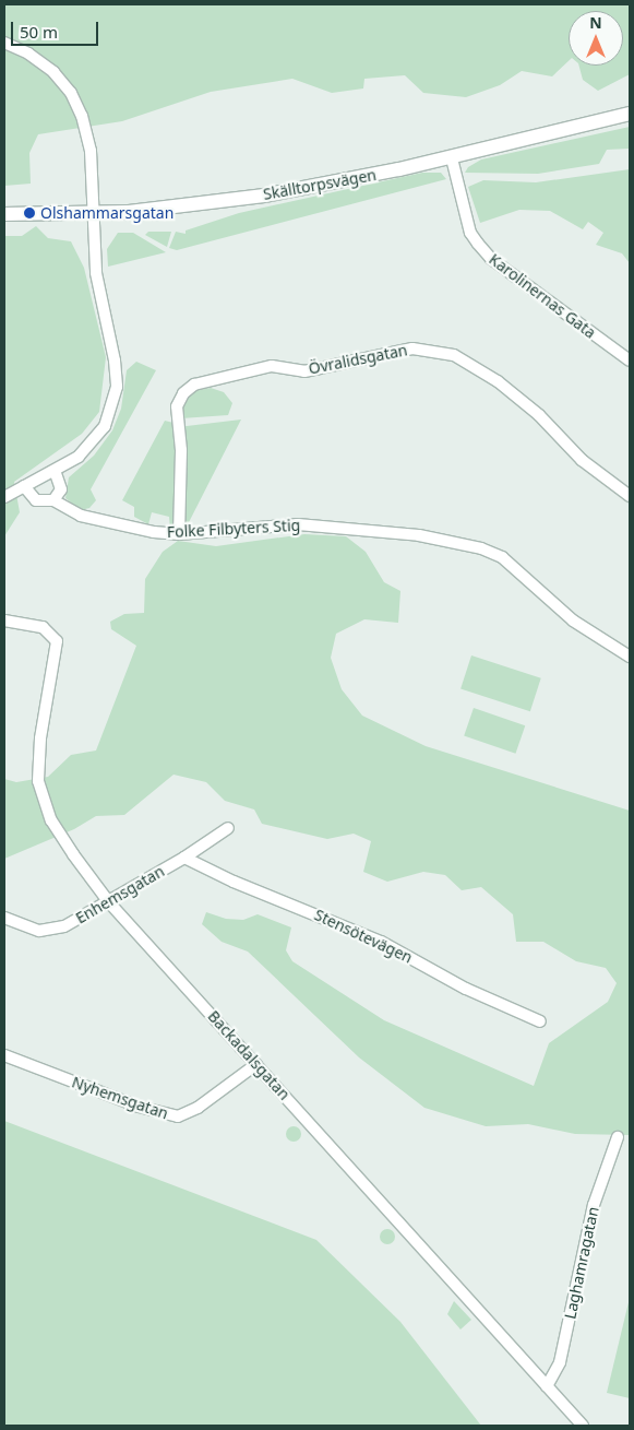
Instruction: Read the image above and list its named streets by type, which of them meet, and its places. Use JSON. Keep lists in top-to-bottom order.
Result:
{
  "streets": {
    "street": [
      "Skälltorpsvägen",
      "Karolinernas Gata",
      "Övralidsgatan",
      "Folke Filbyters Stig",
      "Enhemsgatan",
      "Stensötevägen",
      "Backadalsgatan",
      "Nyhemsgatan",
      "Laghamragatan"
    ]
  },
  "crossings": [
    ["Skälltorpsvägen", "Karolinernas Gata"],
    ["Övralidsgatan", "Folke Filbyters Stig"],
    ["Enhemsgatan", "Stensötevägen"],
    ["Enhemsgatan", "Backadalsgatan"],
    ["Backadalsgatan", "Nyhemsgatan"],
    ["Backadalsgatan", "Laghamragatan"]
  ],
  "places": ["Olshammarsgatan"],
  "scale_bar": "50 m",
  "north": "top"
}
